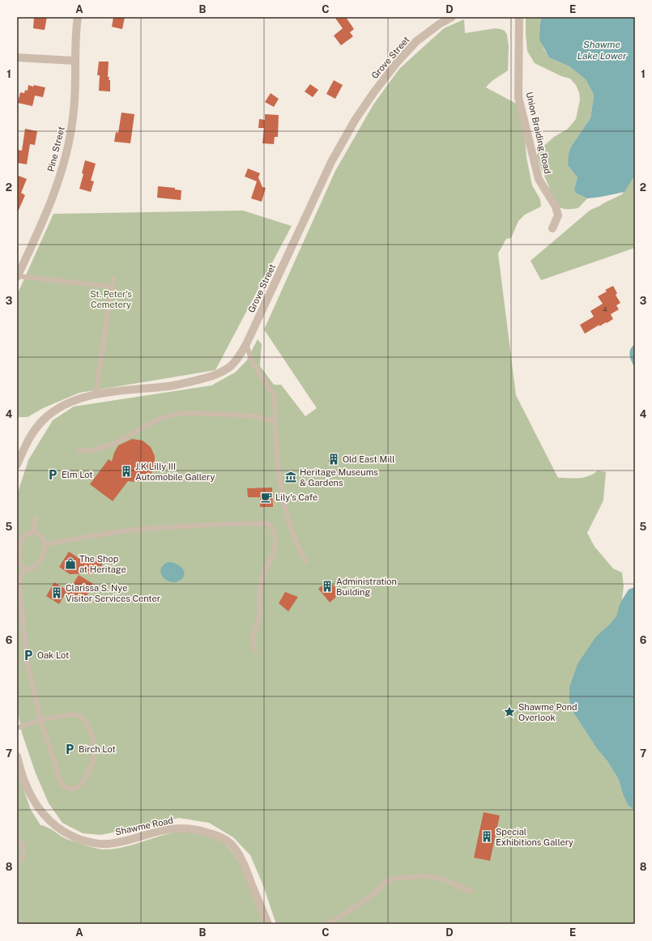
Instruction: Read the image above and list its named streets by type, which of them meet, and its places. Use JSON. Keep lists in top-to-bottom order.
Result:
{
  "streets": {
    "street": [
      "Grove Street",
      "Union Braiding Road",
      "Pine Street",
      "Shawme Road"
    ]
  },
  "water": ["Shawme Lake Lower"],
  "parks": ["St. Peter's Cemetery"],
  "places": {
    "building": [
      "Old East Mill",
      "J.K Lilly III Automobile Gallery",
      "Administration Building",
      "Clarissa S. Nye Visitor Services Center",
      "Special Exhibitions Gallery"
    ],
    "parking": ["Elm Lot", "Oak Lot", "Birch Lot"],
    "museum": ["Heritage Museums & Gardens"],
    "cafe": ["Lily's Cafe"],
    "shop": ["The Shop at Heritage"],
    "place": ["Shawme Pond Overlook"]
  },
  "house_numbers": ["4"],
  "grid": {
    "columns": [
      "A",
      "B",
      "C",
      "D",
      "E"
    ],
    "rows": [
      "1",
      "2",
      "3",
      "4",
      "5",
      "6",
      "7",
      "8"
    ]
  }
}
